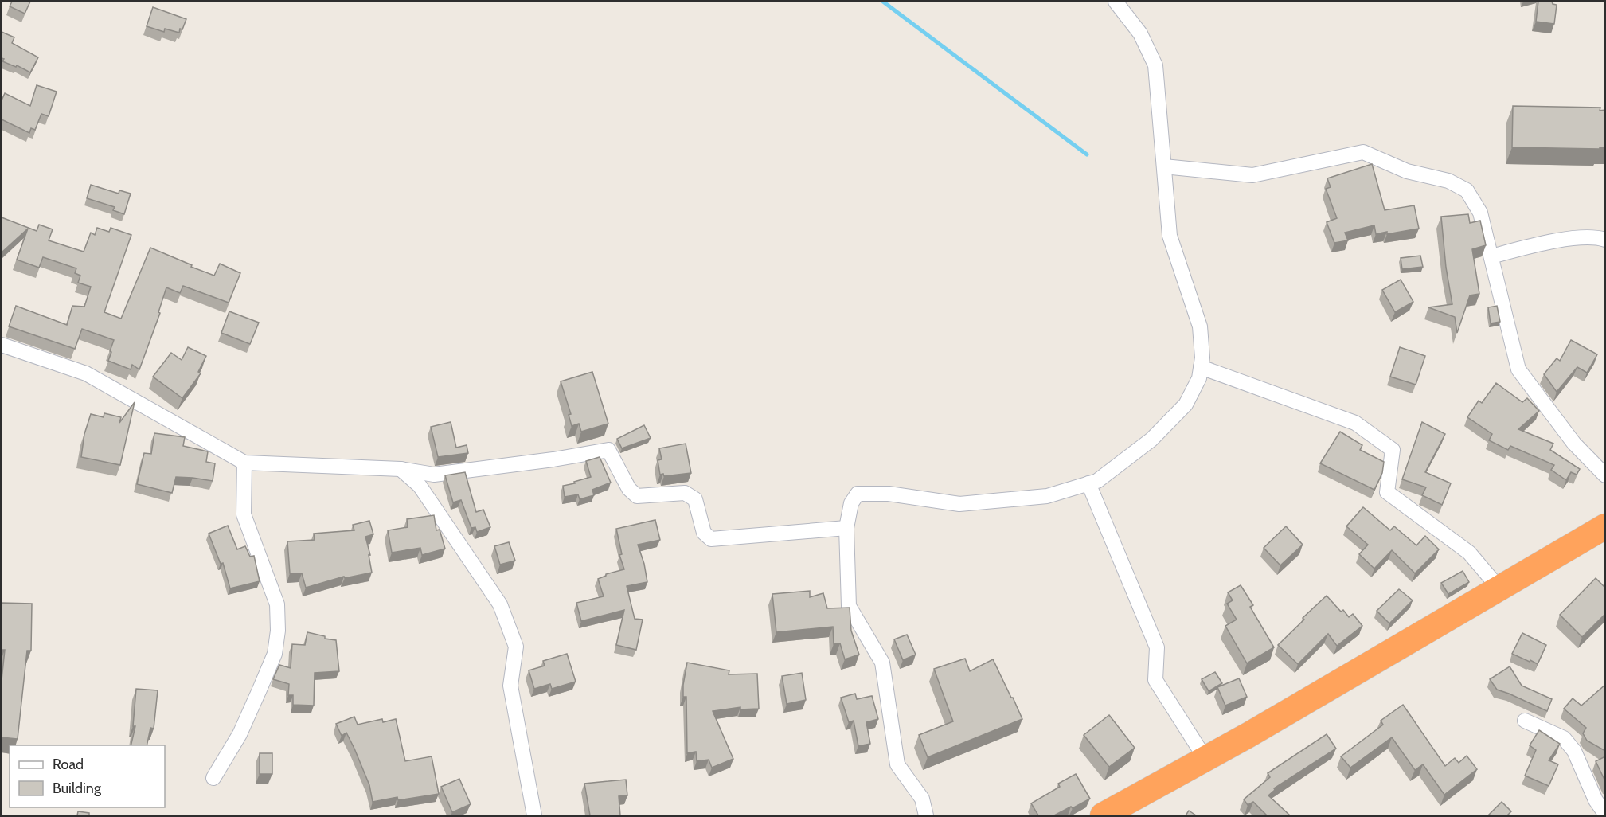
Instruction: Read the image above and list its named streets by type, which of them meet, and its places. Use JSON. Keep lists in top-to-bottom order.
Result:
{
  "legend": ["Road", "Building"]
}
